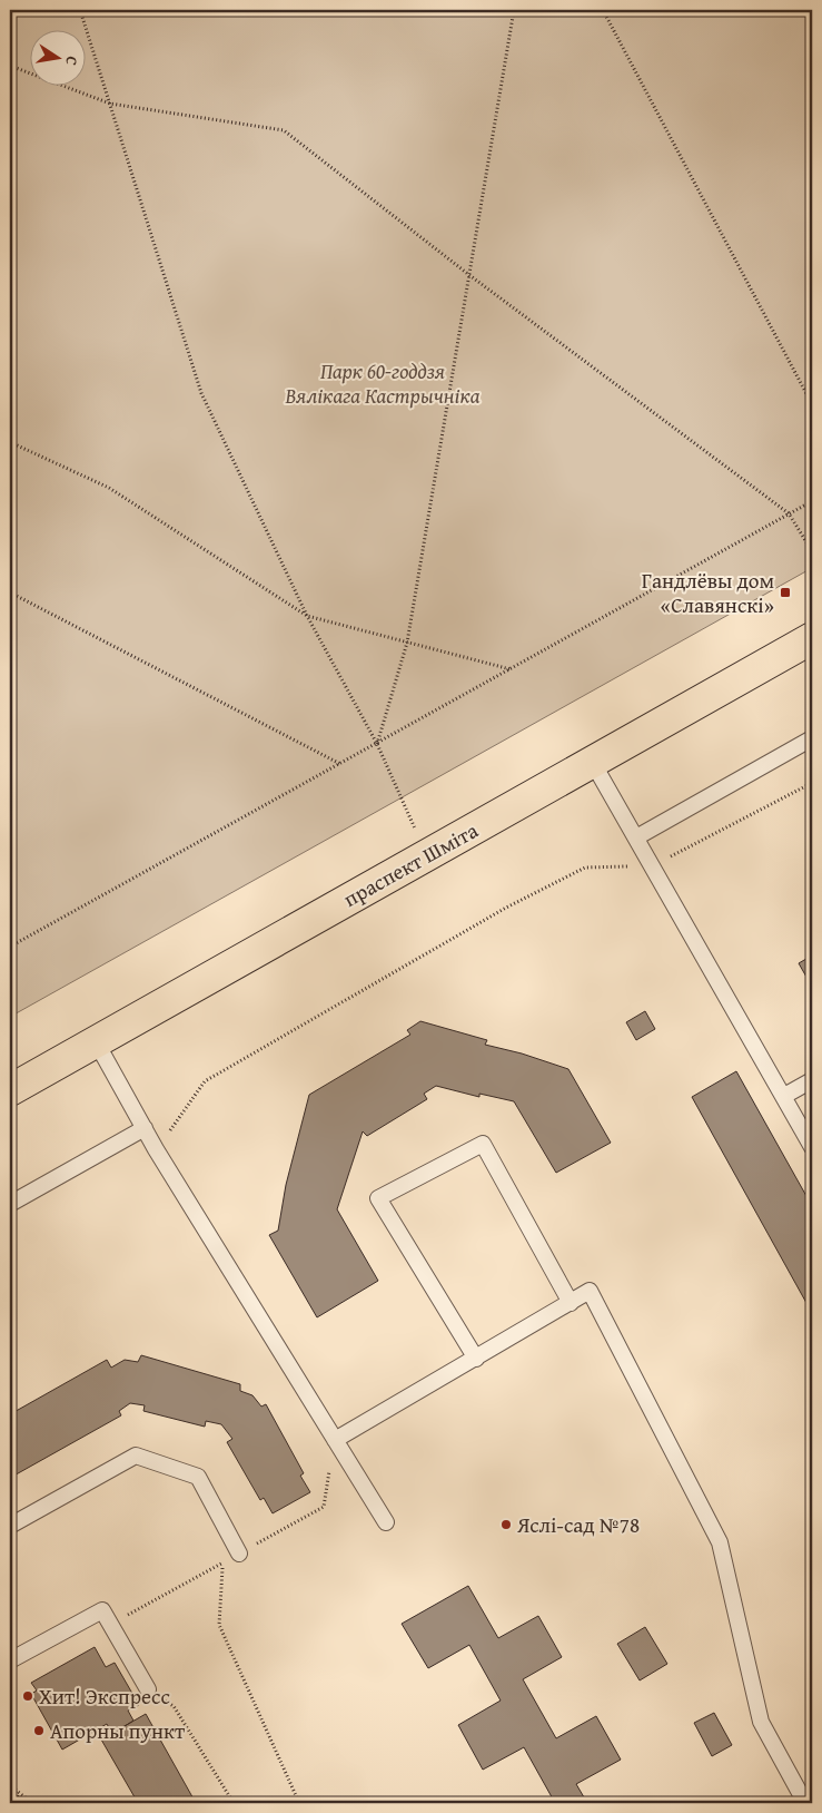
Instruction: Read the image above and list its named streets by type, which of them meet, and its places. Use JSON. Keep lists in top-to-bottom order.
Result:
{
  "streets": {
    "main road": ["праспект Шміта"]
  },
  "parks": ["Парк 60-годдзя Вялікага Кастрычніка"],
  "places": {
    "transit": ["Гандлёвы дом «Славянскі»"],
    "other": ["Яслі-сад №78", "Хит! Экспресс", "Апорны пункт"]
  },
  "north": "right"
}
